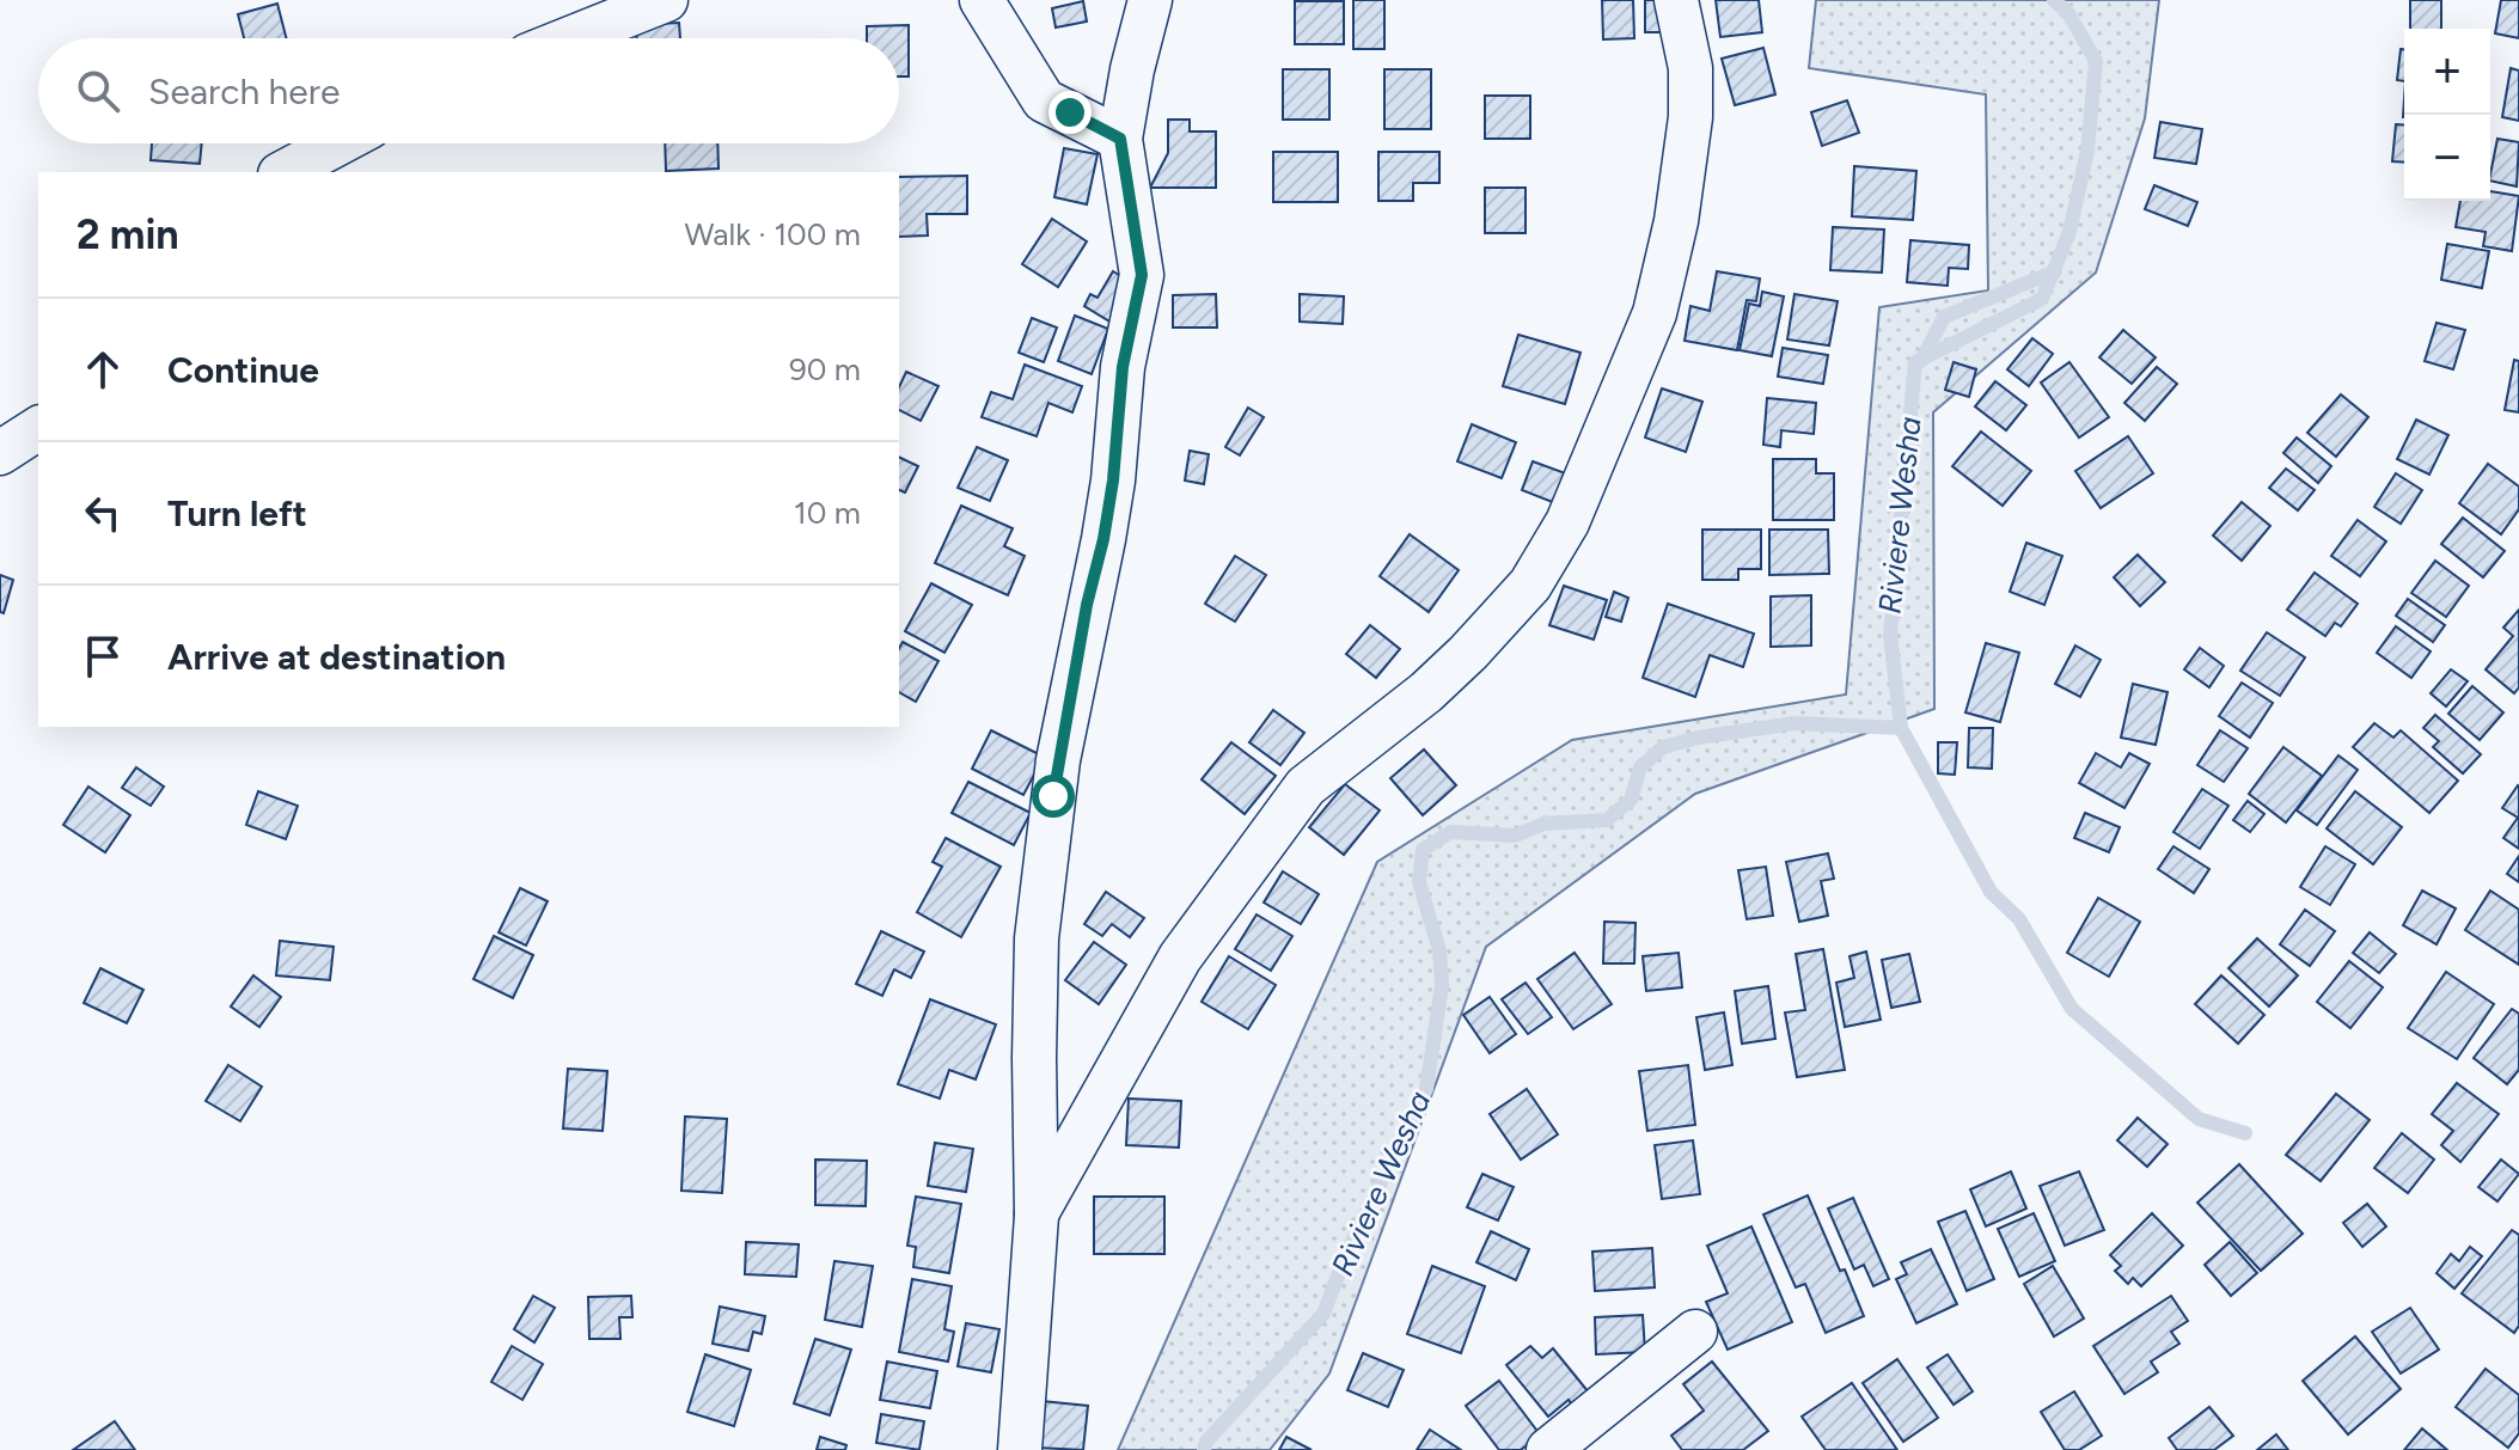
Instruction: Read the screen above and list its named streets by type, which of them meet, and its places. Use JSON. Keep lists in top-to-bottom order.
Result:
{
  "water": ["Riviere Wesha"],
  "page": {
    "map_buttons": ["+", "−"],
    "search": "Search here",
    "heading": ["2 min", "Walk · 100 m"],
    "list": [
      ["Continue", "90 m"],
      ["Turn left", "10 m"],
      "Arrive at destination"
    ]
  }
}
